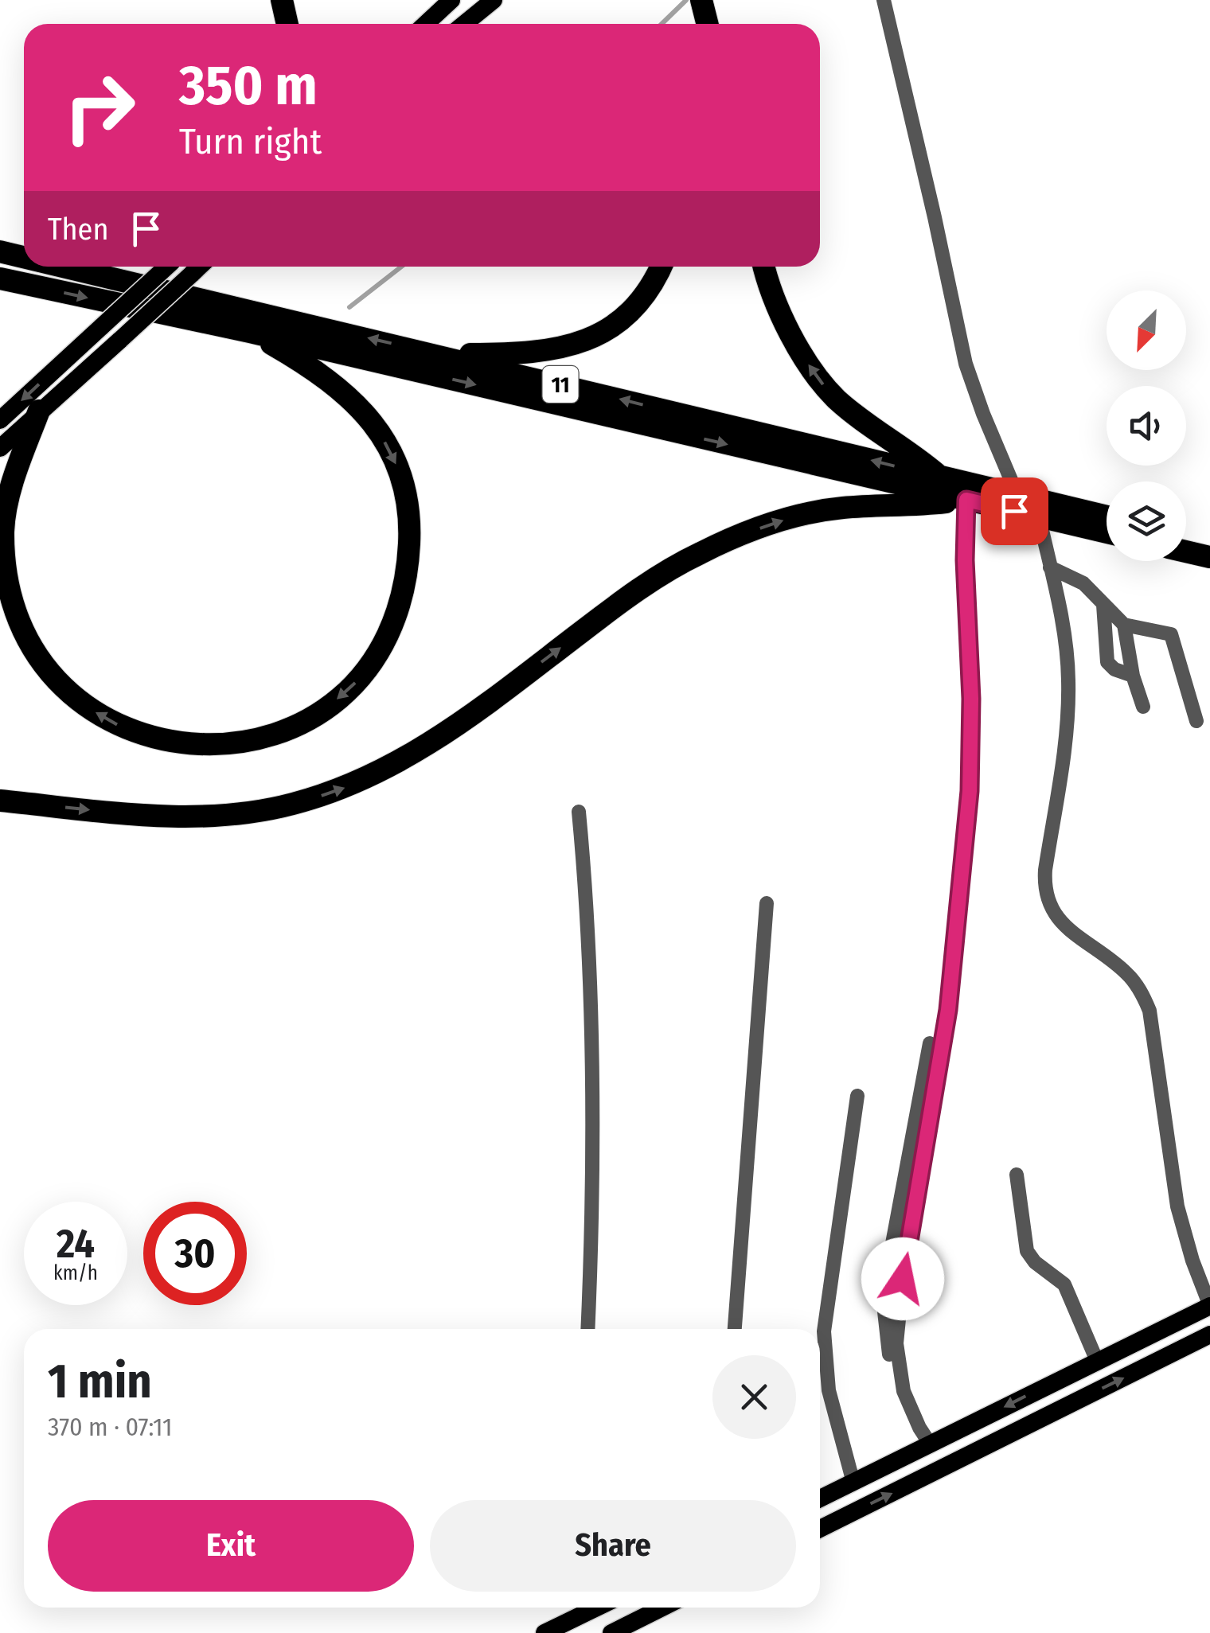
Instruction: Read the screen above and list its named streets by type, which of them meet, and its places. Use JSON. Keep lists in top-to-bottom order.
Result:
{
  "streets": {
    "highway": ["11"]
  },
  "north": "bottom left",
  "page": {
    "turn": ["350 m", "Turn right"],
    "then": "Then",
    "speed": "24 km/h",
    "limit": "30",
    "heading": ["1 min", "370 m · 07:11"],
    "buttons": ["Exit", "Share"]
  }
}
